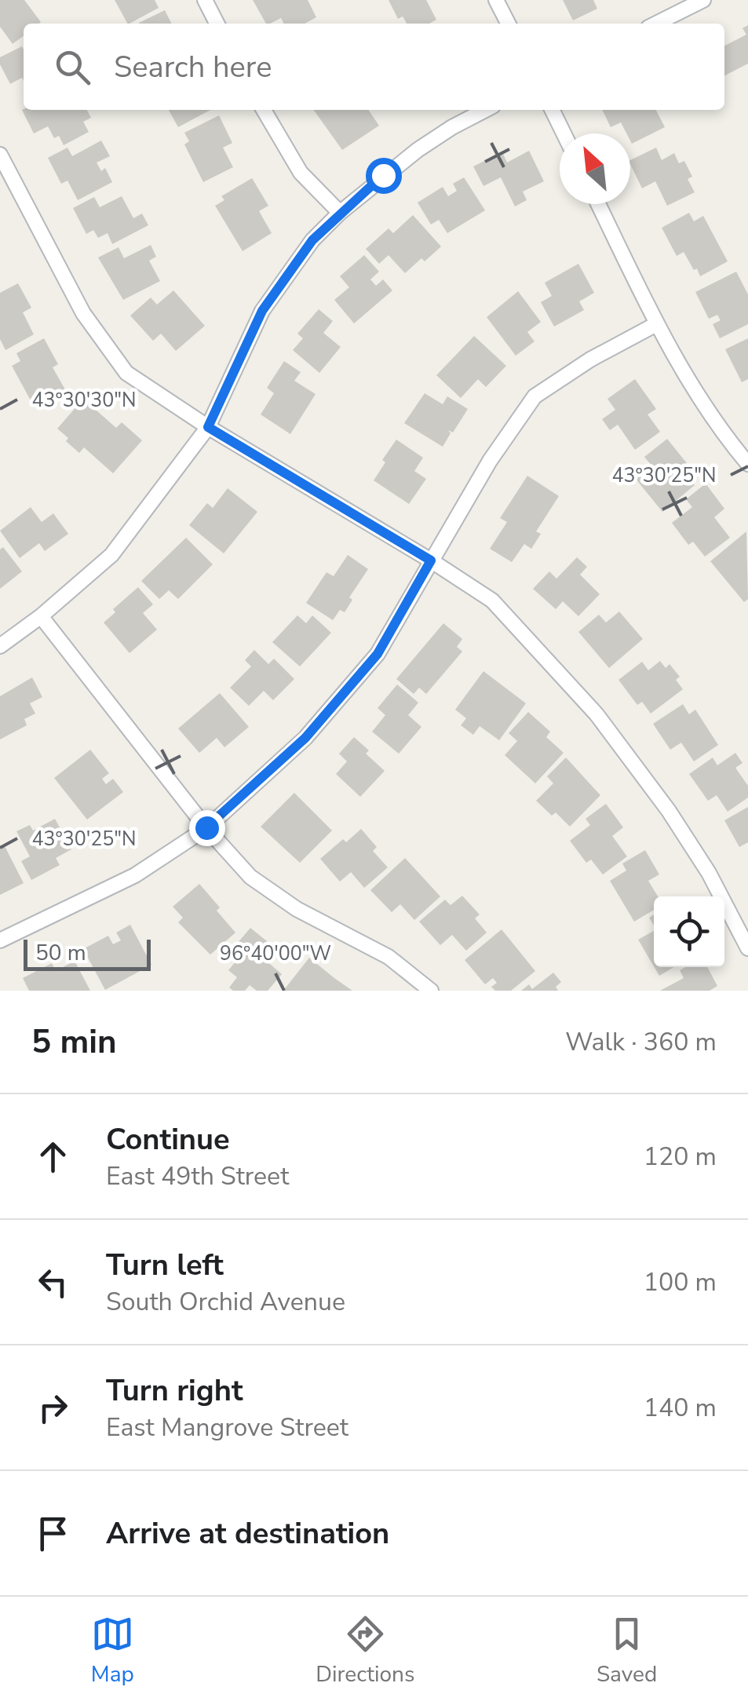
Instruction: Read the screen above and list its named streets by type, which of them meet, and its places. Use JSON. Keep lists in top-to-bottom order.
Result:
{
  "scale_bar": "50 m",
  "north": "top left",
  "page": {
    "search": "Search here",
    "scale": "50 m",
    "heading": ["5 min", "Walk · 360 m"],
    "list": [
      ["Continue", "East 49th Street", "120 m"],
      ["Turn left", "South Orchid Avenue", "100 m"],
      ["Turn right", "East Mangrove Street", "140 m"],
      "Arrive at destination"
    ],
    "nav": ["Map", "Directions", "Saved"]
  },
  "coordinates": ["43°30'30\"N", "43°30'25\"N", "96°40'00\"W"]
}
